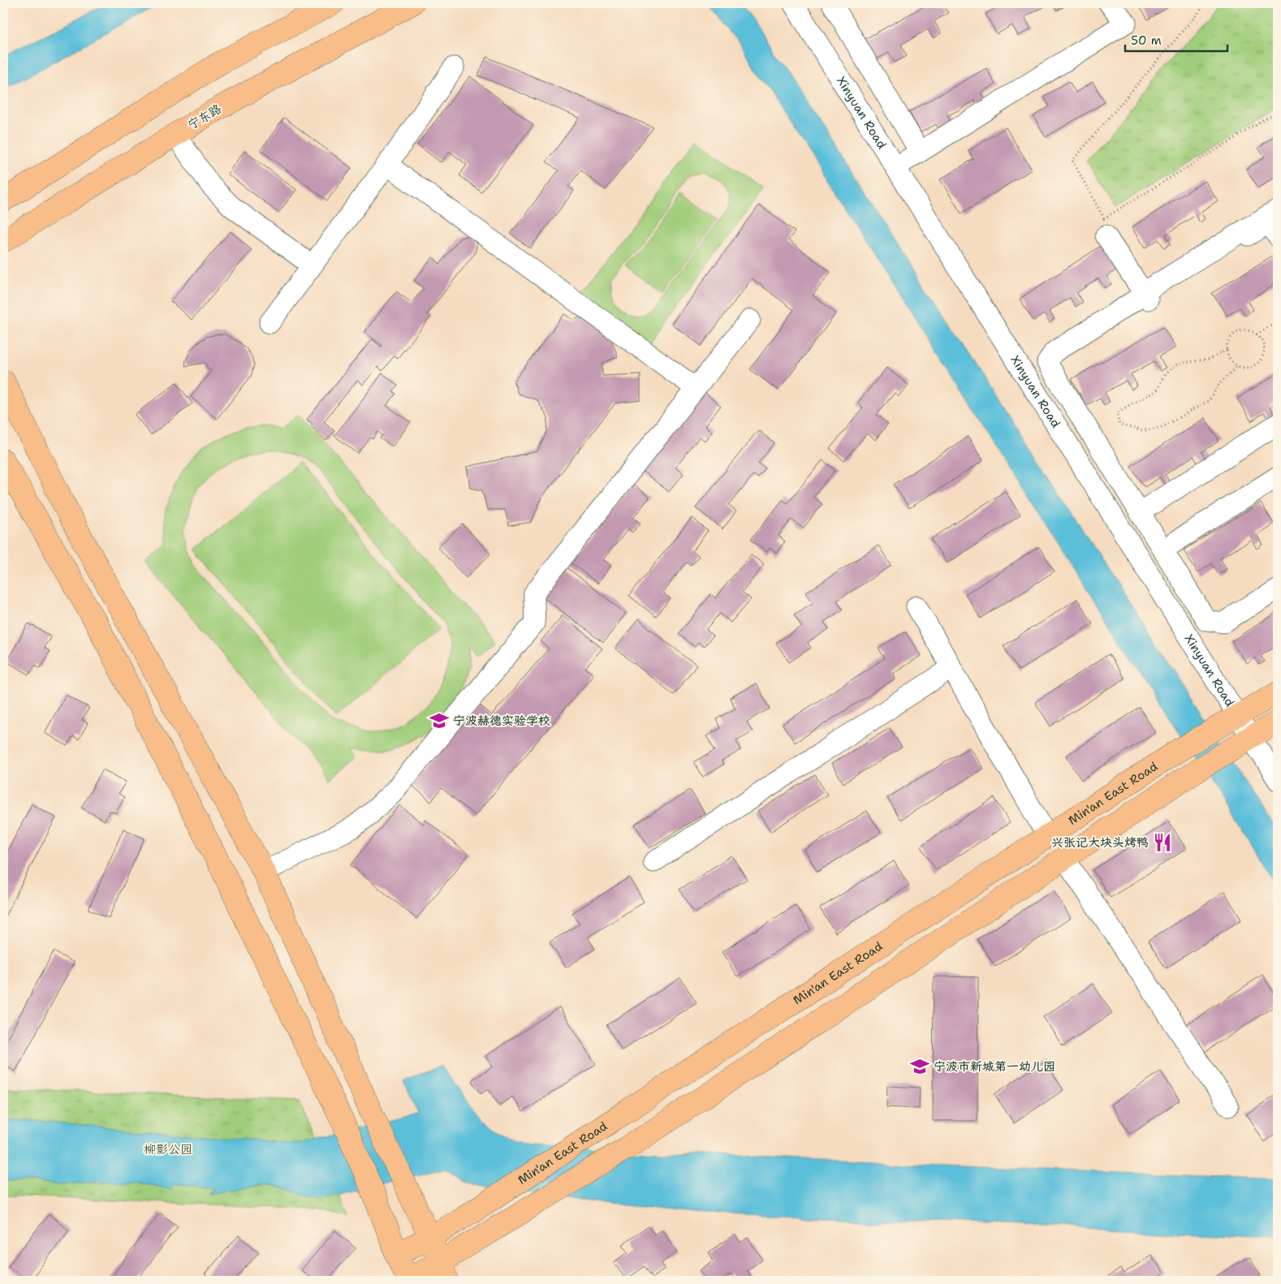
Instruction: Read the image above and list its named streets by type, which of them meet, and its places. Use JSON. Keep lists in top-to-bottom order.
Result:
{
  "streets": {
    "main road": ["宁东路", "Min'an East Road"],
    "street": ["Xinyuan Road"]
  },
  "crossings": [
    ["Xinyuan Road", "Min'an East Road"]
  ],
  "parks": ["柳影公园"],
  "places": {
    "school or university": ["宁波赫德实验学校", "宁波市新城第一幼儿园"],
    "restaurant": ["兴张记大块头烤鸭"]
  },
  "scale_bar": "50 m"
}
